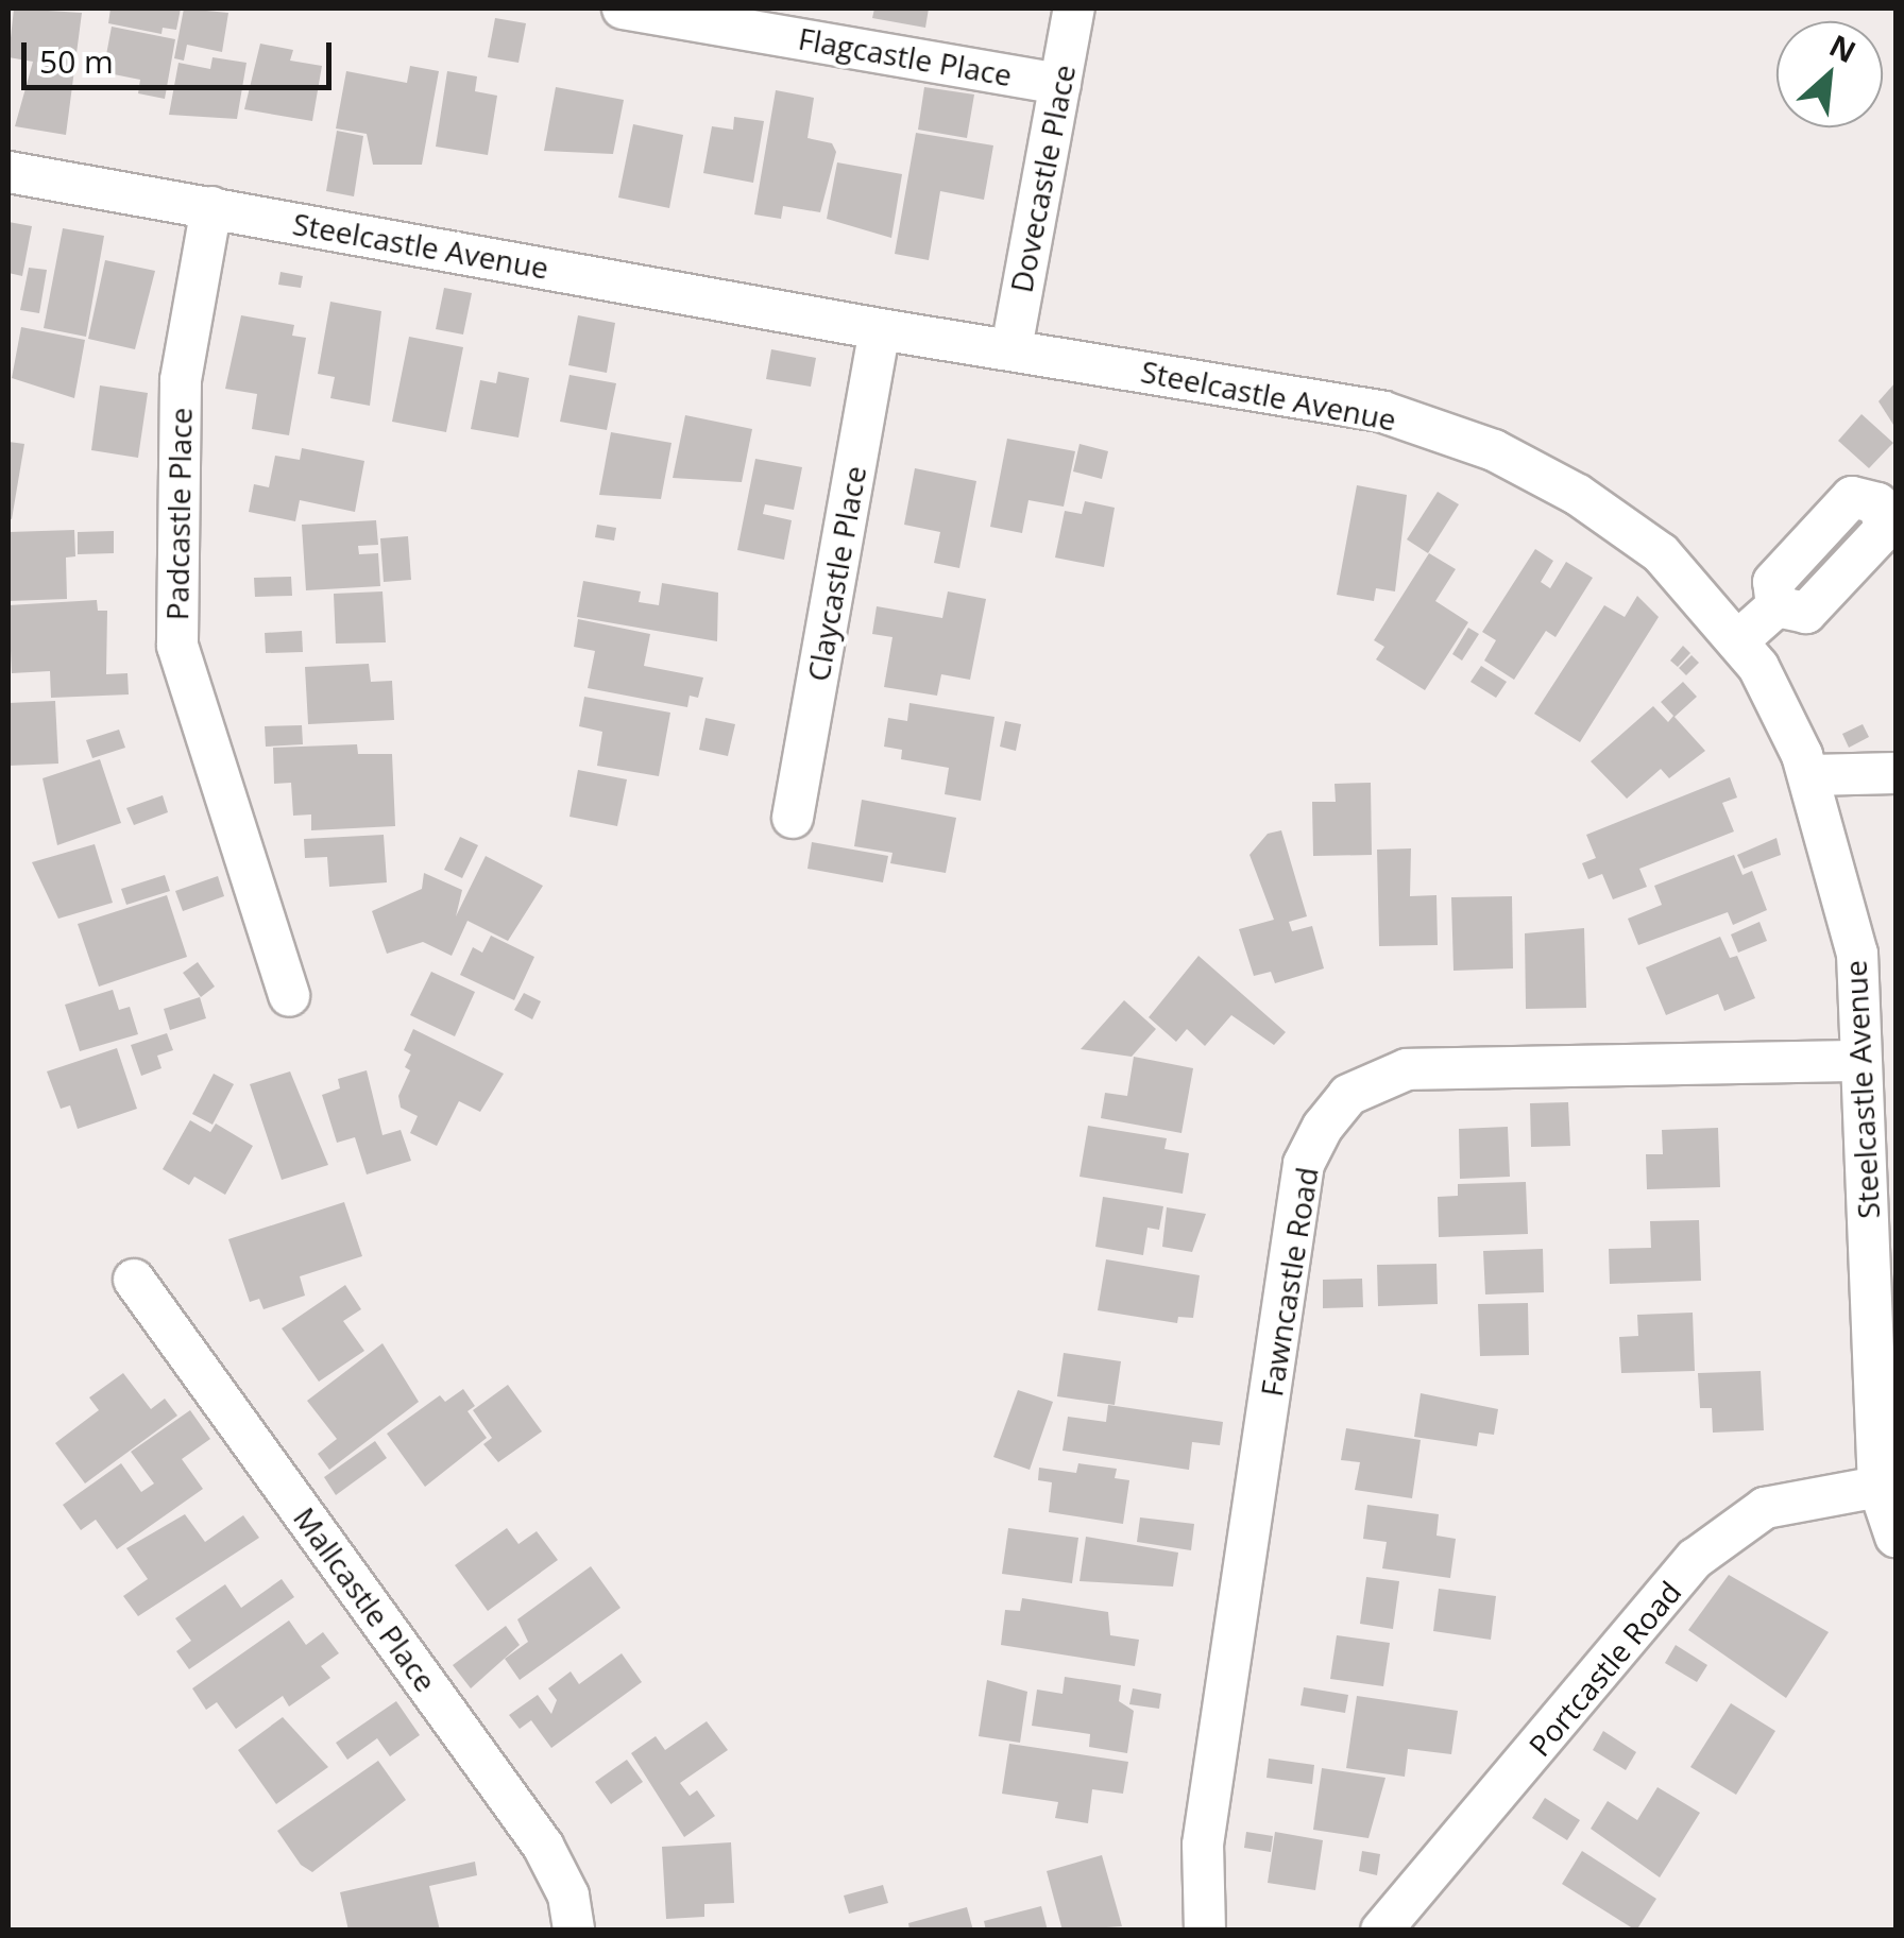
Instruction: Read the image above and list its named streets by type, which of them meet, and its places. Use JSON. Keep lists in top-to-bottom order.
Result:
{
  "streets": {
    "street": [
      "Flagcastle Place",
      "Dovecastle Place",
      "Steelcastle Avenue",
      "Padcastle Place",
      "Claycastle Place",
      "Fawncastle Road",
      "Mallcastle Place",
      "Portcastle Road"
    ]
  },
  "crossings": [
    ["Flagcastle Place", "Dovecastle Place"],
    ["Dovecastle Place", "Steelcastle Avenue"],
    ["Steelcastle Avenue", "Padcastle Place"],
    ["Steelcastle Avenue", "Claycastle Place"],
    ["Steelcastle Avenue", "Fawncastle Road"],
    ["Steelcastle Avenue", "Portcastle Road"]
  ],
  "scale_bar": "50 m",
  "north": "top right"
}
